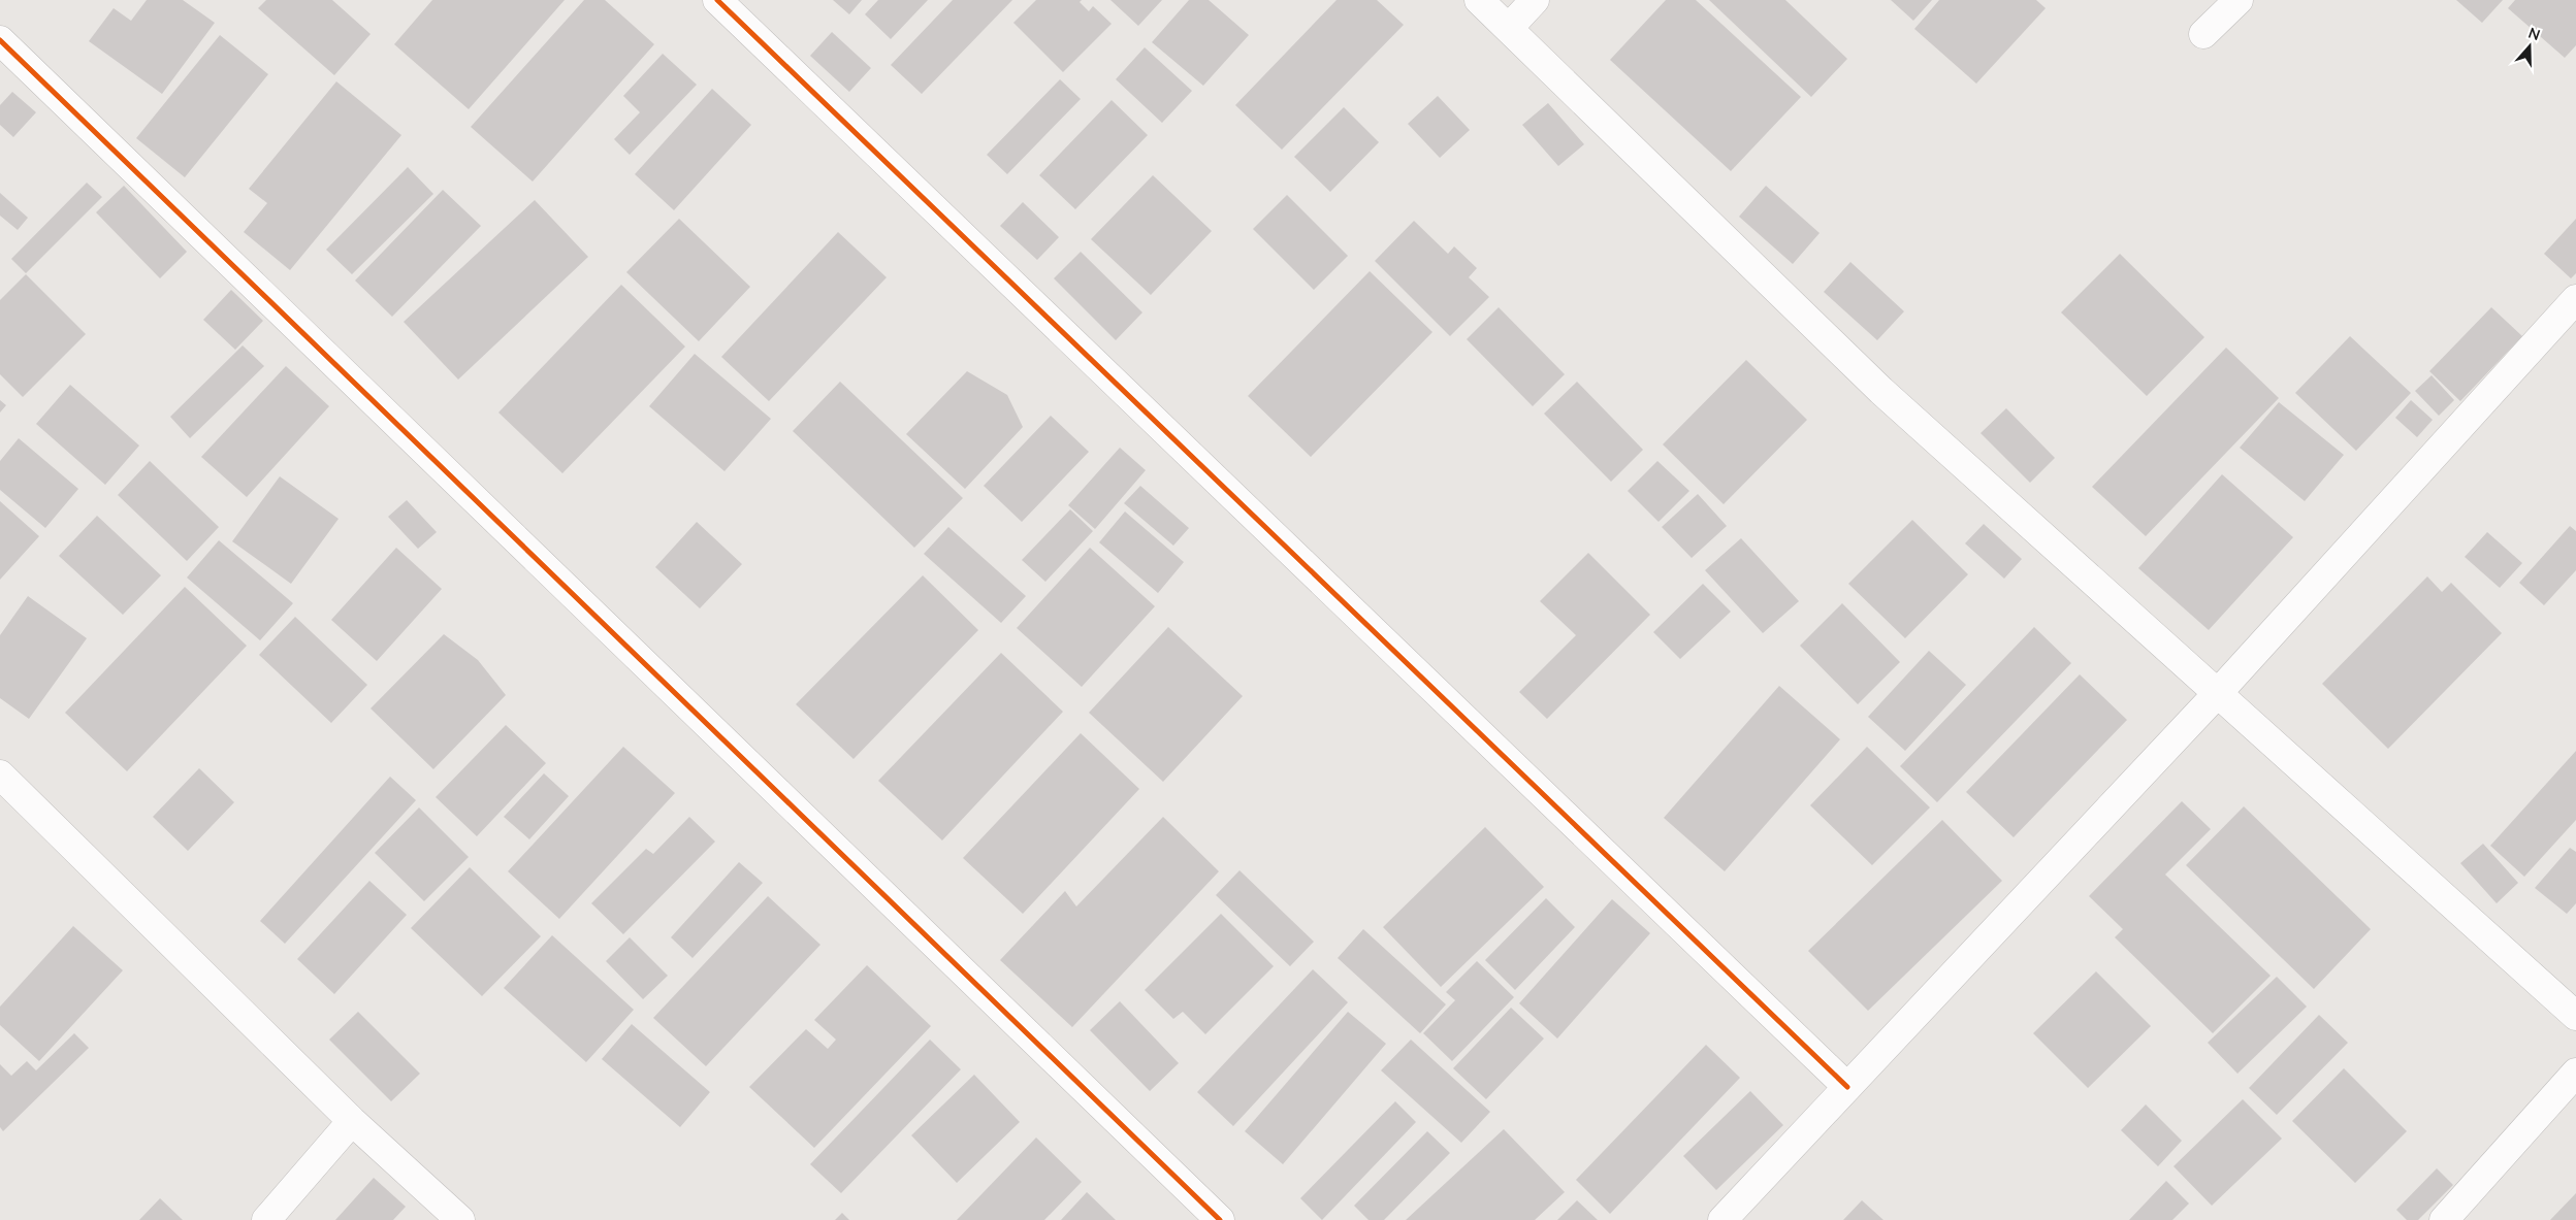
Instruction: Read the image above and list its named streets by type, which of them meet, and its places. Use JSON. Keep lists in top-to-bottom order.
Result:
{
  "north": "top"
}
